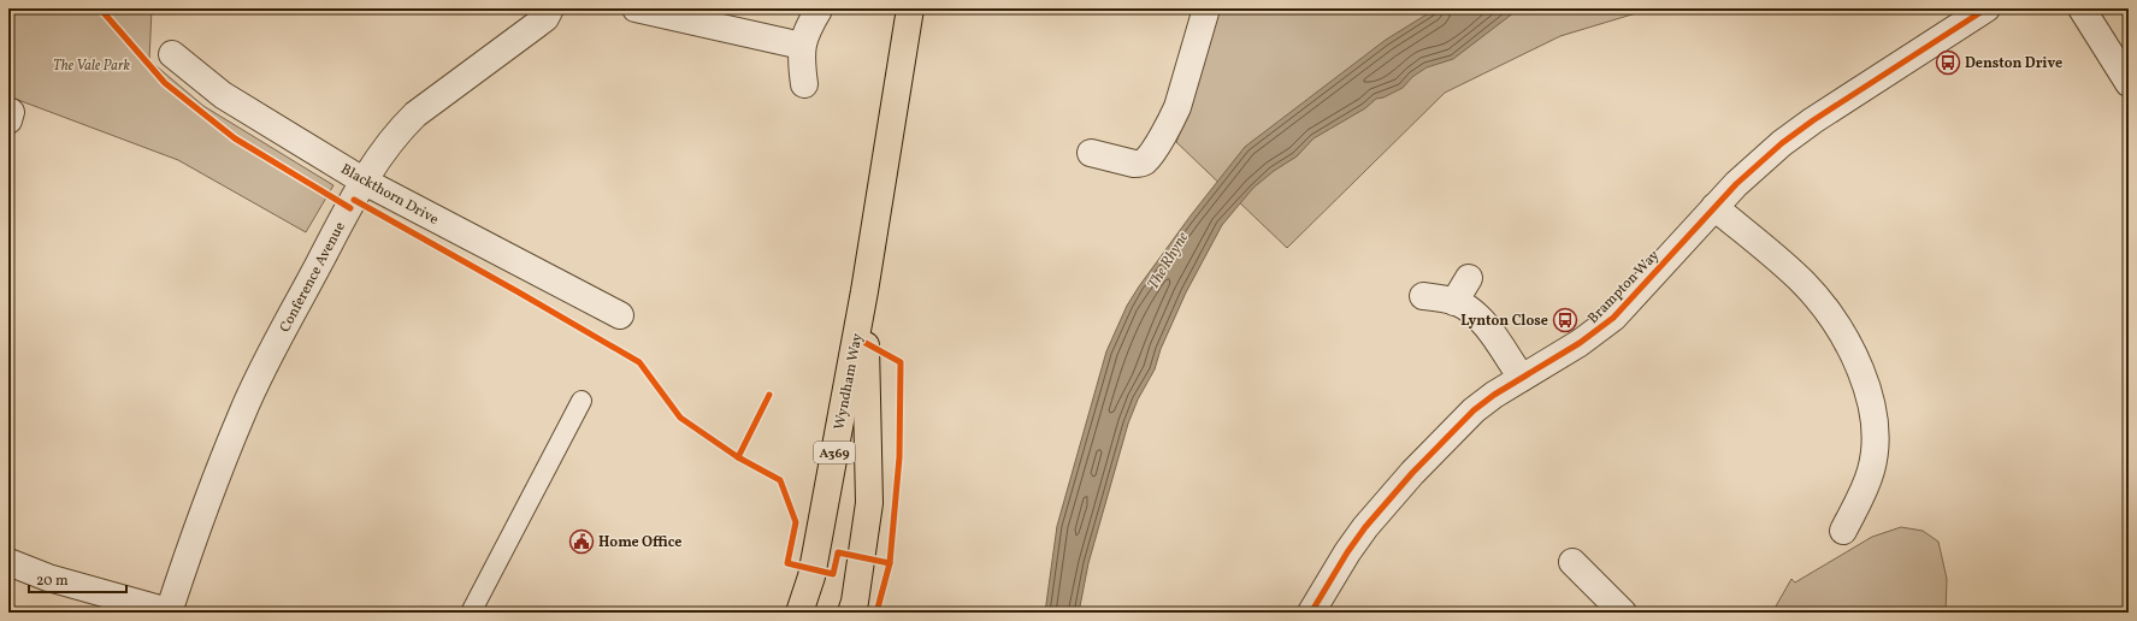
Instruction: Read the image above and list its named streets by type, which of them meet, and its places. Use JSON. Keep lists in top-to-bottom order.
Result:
{
  "streets": {
    "main road": ["Wyndham Way", "A369"],
    "street": ["Blackthorn Drive", "Conference Avenue", "Brampton Way"]
  },
  "crossings": [
    ["Blackthorn Drive", "Conference Avenue"]
  ],
  "water": ["The Rhyne"],
  "parks": ["The Vale Park"],
  "places": {
    "bus stop": ["Denston Drive", "Lynton Close"],
    "public building": ["Home Office"]
  },
  "scale_bar": "20 m"
}
